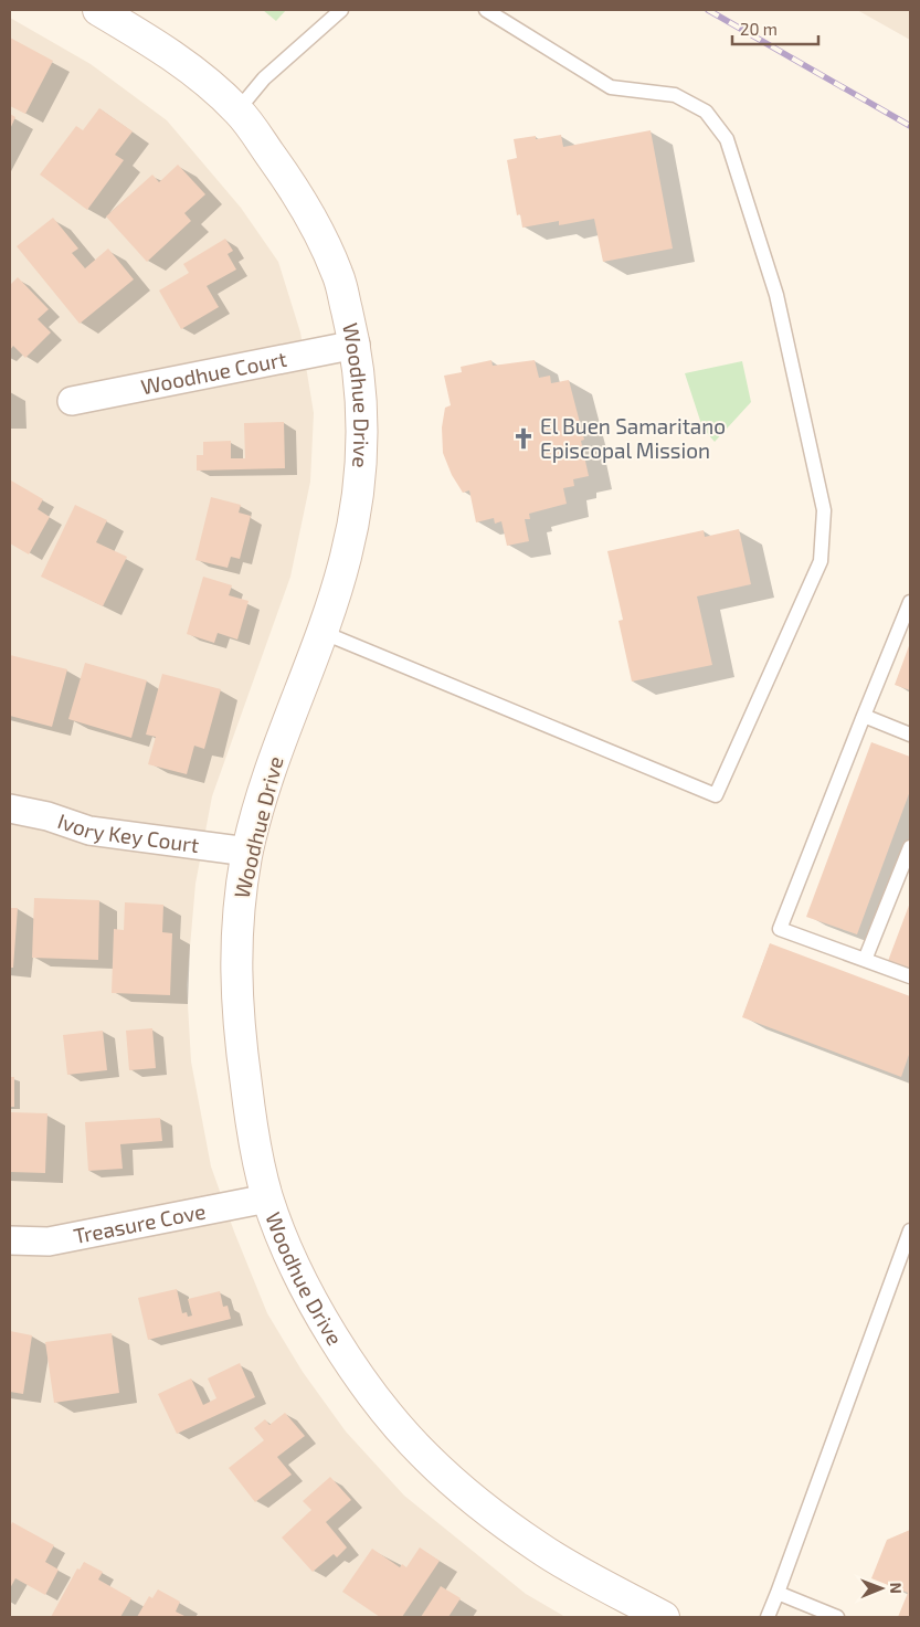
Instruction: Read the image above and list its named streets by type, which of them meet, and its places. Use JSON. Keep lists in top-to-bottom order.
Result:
{
  "streets": {
    "street": [
      "Woodhue Court",
      "Woodhue Drive",
      "Ivory Key Court",
      "Treasure Cove"
    ]
  },
  "crossings": [
    ["Woodhue Court", "Woodhue Drive"],
    ["Woodhue Drive", "Ivory Key Court"],
    ["Woodhue Drive", "Treasure Cove"]
  ],
  "places": {
    "church": ["El Buen Samaritano Episcopal Mission"]
  },
  "scale_bar": "20 m",
  "north": "right"
}
